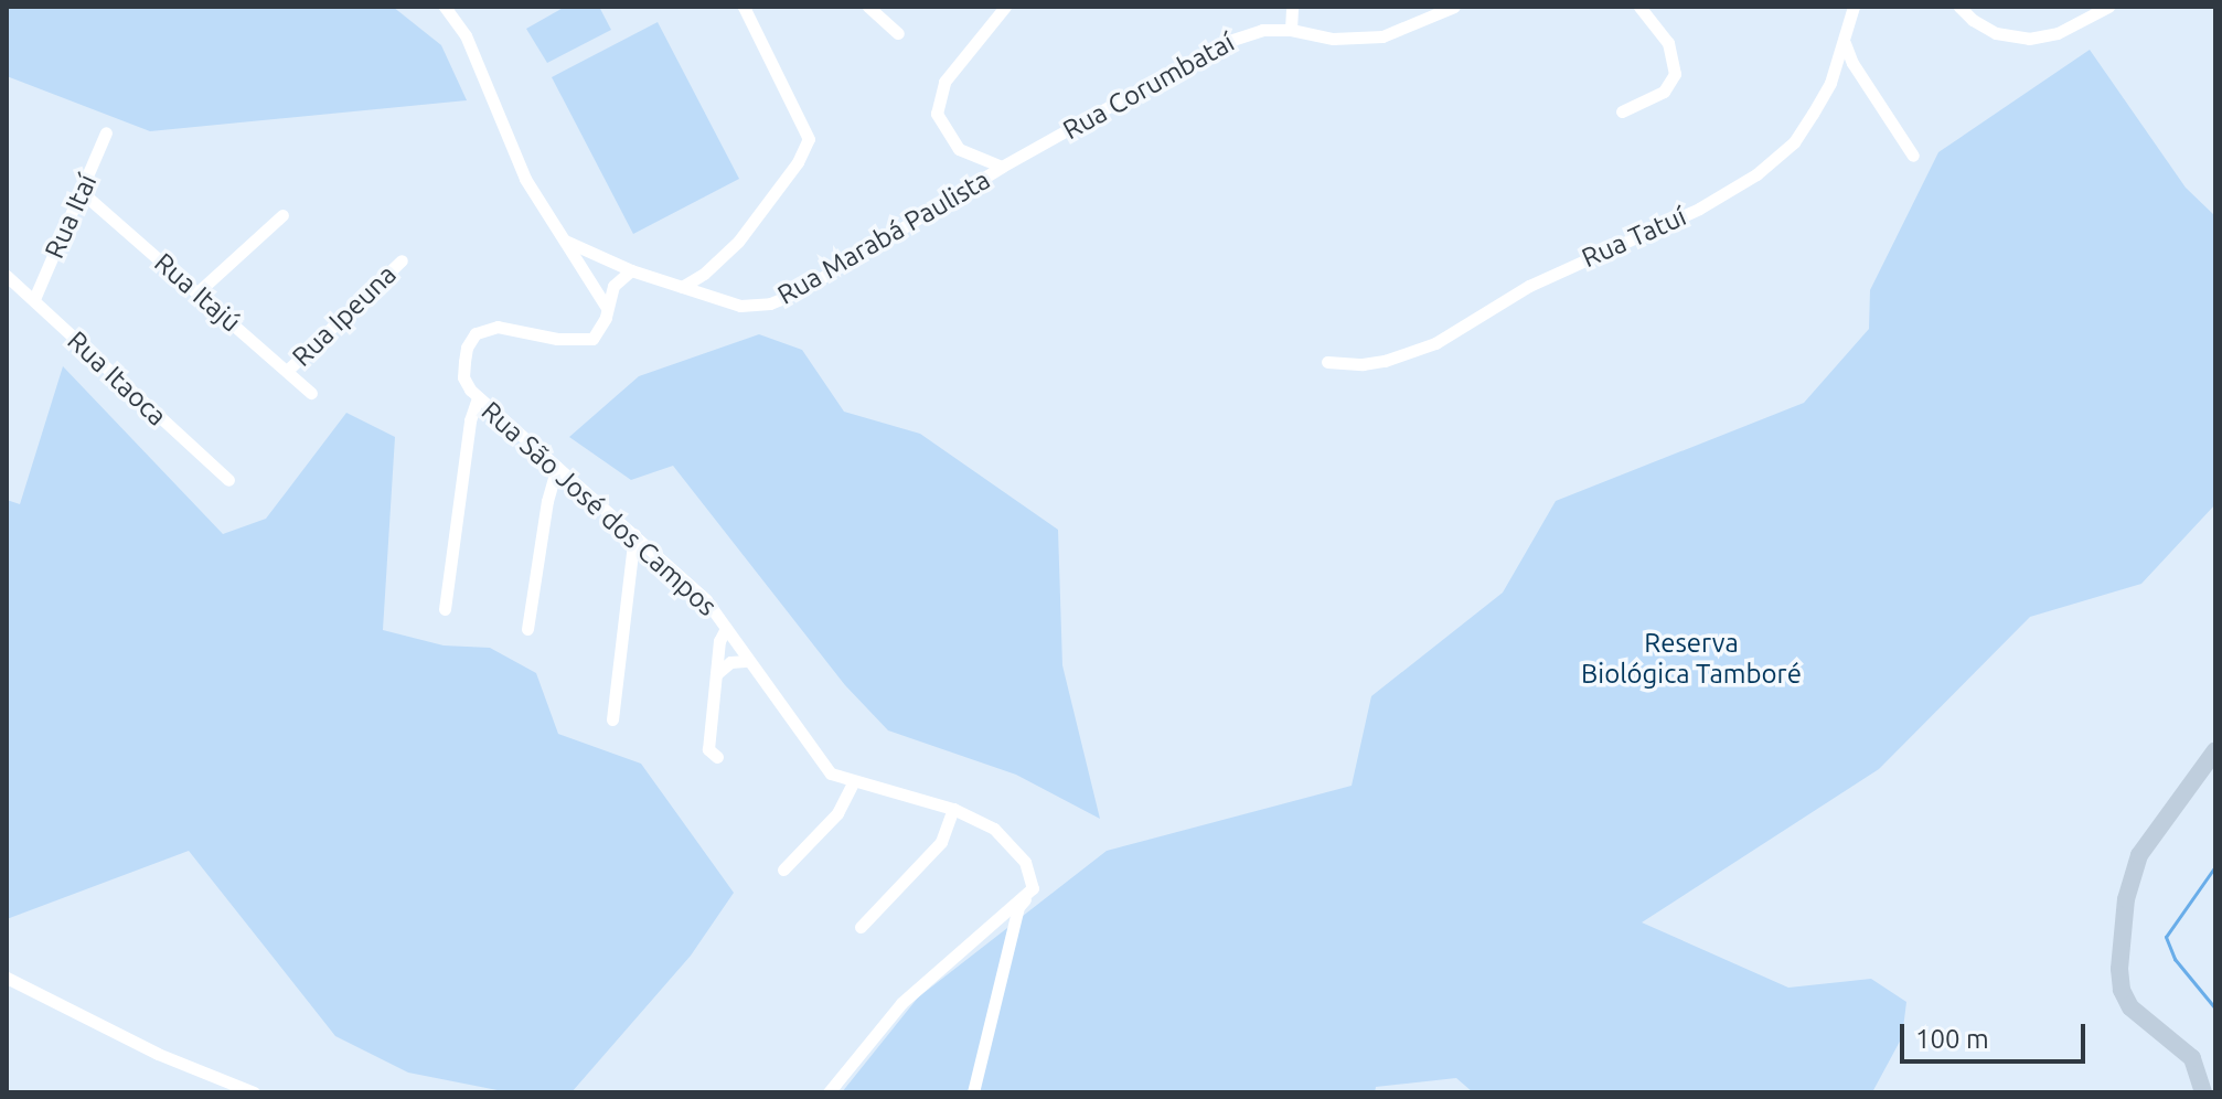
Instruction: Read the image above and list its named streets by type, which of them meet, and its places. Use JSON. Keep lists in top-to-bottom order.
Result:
{
  "streets": {
    "street": [
      "Rua Corumbataí",
      "Rua Itaí",
      "Rua Marabá Paulista",
      "Rua Tatuí",
      "Rua Itajú",
      "Rua Ipeuna",
      "Rua Itaoca",
      "Rua São José dos Campos"
    ]
  },
  "crossings": [
    ["Rua Corumbataí", "Rua Marabá Paulista"],
    ["Rua Itaí", "Rua Itajú"],
    ["Rua Itaí", "Rua Itaoca"],
    ["Rua Marabá Paulista", "Rua São José dos Campos"],
    ["Rua Itajú", "Rua Ipeuna"]
  ],
  "parks": ["Reserva Biológica Tamboré"],
  "scale_bar": "100 m"
}
